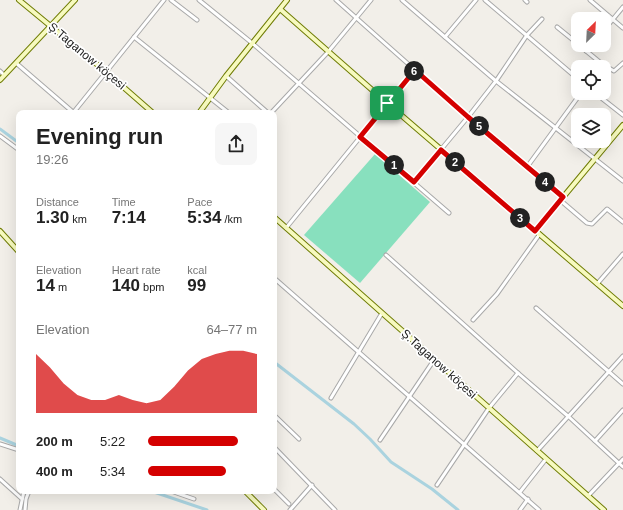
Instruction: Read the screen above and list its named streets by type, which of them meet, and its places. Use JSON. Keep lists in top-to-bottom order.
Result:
{
  "streets": {
    "street": ["Ş.Taganow köçesi"]
  },
  "north": "top right",
  "page": {
    "pins": [
      "6",
      "5",
      "2",
      "1",
      "4",
      "3"
    ],
    "heading": ["Evening run", "19:26"],
    "stats": [
      ["Distance", "1.30 km"],
      ["Time", "7:14"],
      ["Pace", "5:34 /km"],
      ["Elevation", "14 m"],
      ["Heart rate", "140 bpm"],
      ["kcal", "99"]
    ],
    "chart": ["Elevation", "64–77 m"],
    "list": [
      {
        "name": "200 m",
        "note": "5:22"
      },
      {
        "name": "400 m",
        "note": "5:34"
      }
    ]
  }
}
